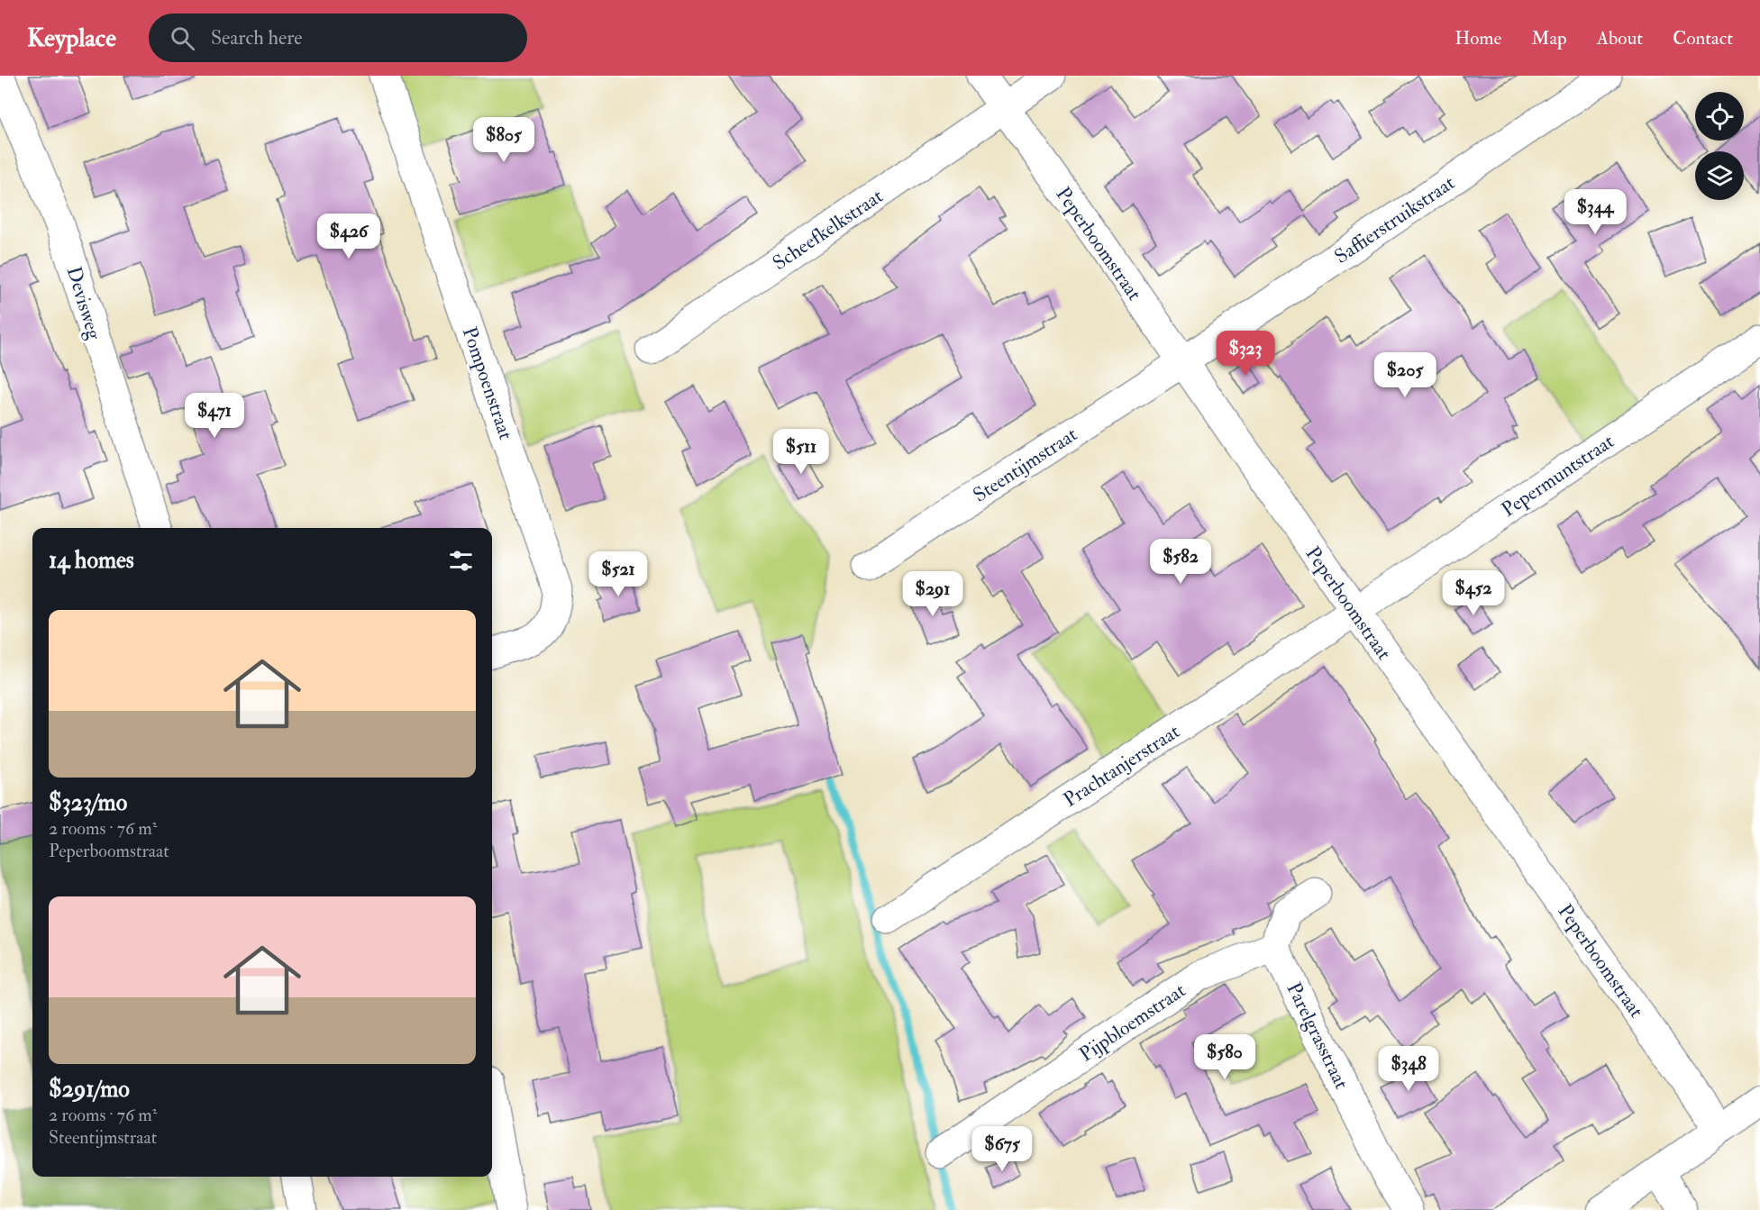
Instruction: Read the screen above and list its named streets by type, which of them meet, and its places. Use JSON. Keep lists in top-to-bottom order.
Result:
{
  "streets": {
    "street": [
      "Saffierstruikstraat",
      "Scheefkelkstraat",
      "Peperboomstraat",
      "Devisweg",
      "Pompoenstraat",
      "Steentijmstraat",
      "Pepermuntstraat",
      "Prachtanjerstraat",
      "Pijpbloemstraat",
      "Parelgrasstraat"
    ]
  },
  "crossings": [
    ["Saffierstruikstraat", "Peperboomstraat"],
    ["Saffierstruikstraat", "Steentijmstraat"],
    ["Scheefkelkstraat", "Peperboomstraat"],
    ["Peperboomstraat", "Steentijmstraat"],
    ["Peperboomstraat", "Pepermuntstraat"],
    ["Peperboomstraat", "Prachtanjerstraat"],
    ["Pepermuntstraat", "Prachtanjerstraat"],
    ["Pijpbloemstraat", "Parelgrasstraat"]
  ],
  "page": {
    "header": "Keyplace",
    "search": "Search here",
    "nav": [
      "Home",
      "Map",
      "About",
      "Contact"
    ],
    "price": [
      "$805",
      "$344",
      "$426",
      "$323",
      "$205",
      "$471",
      "$511",
      "$582",
      "$521",
      "$452",
      "$291",
      "$580",
      "$348",
      "$675"
    ],
    "heading": "14 homes",
    "list": [
      {
        "name": "$323/mo",
        "note": "2 rooms · 76 m² · Peperboomstraat"
      },
      {
        "name": "$291/mo",
        "note": "2 rooms · 76 m² · Steentijmstraat"
      }
    ]
  }
}
